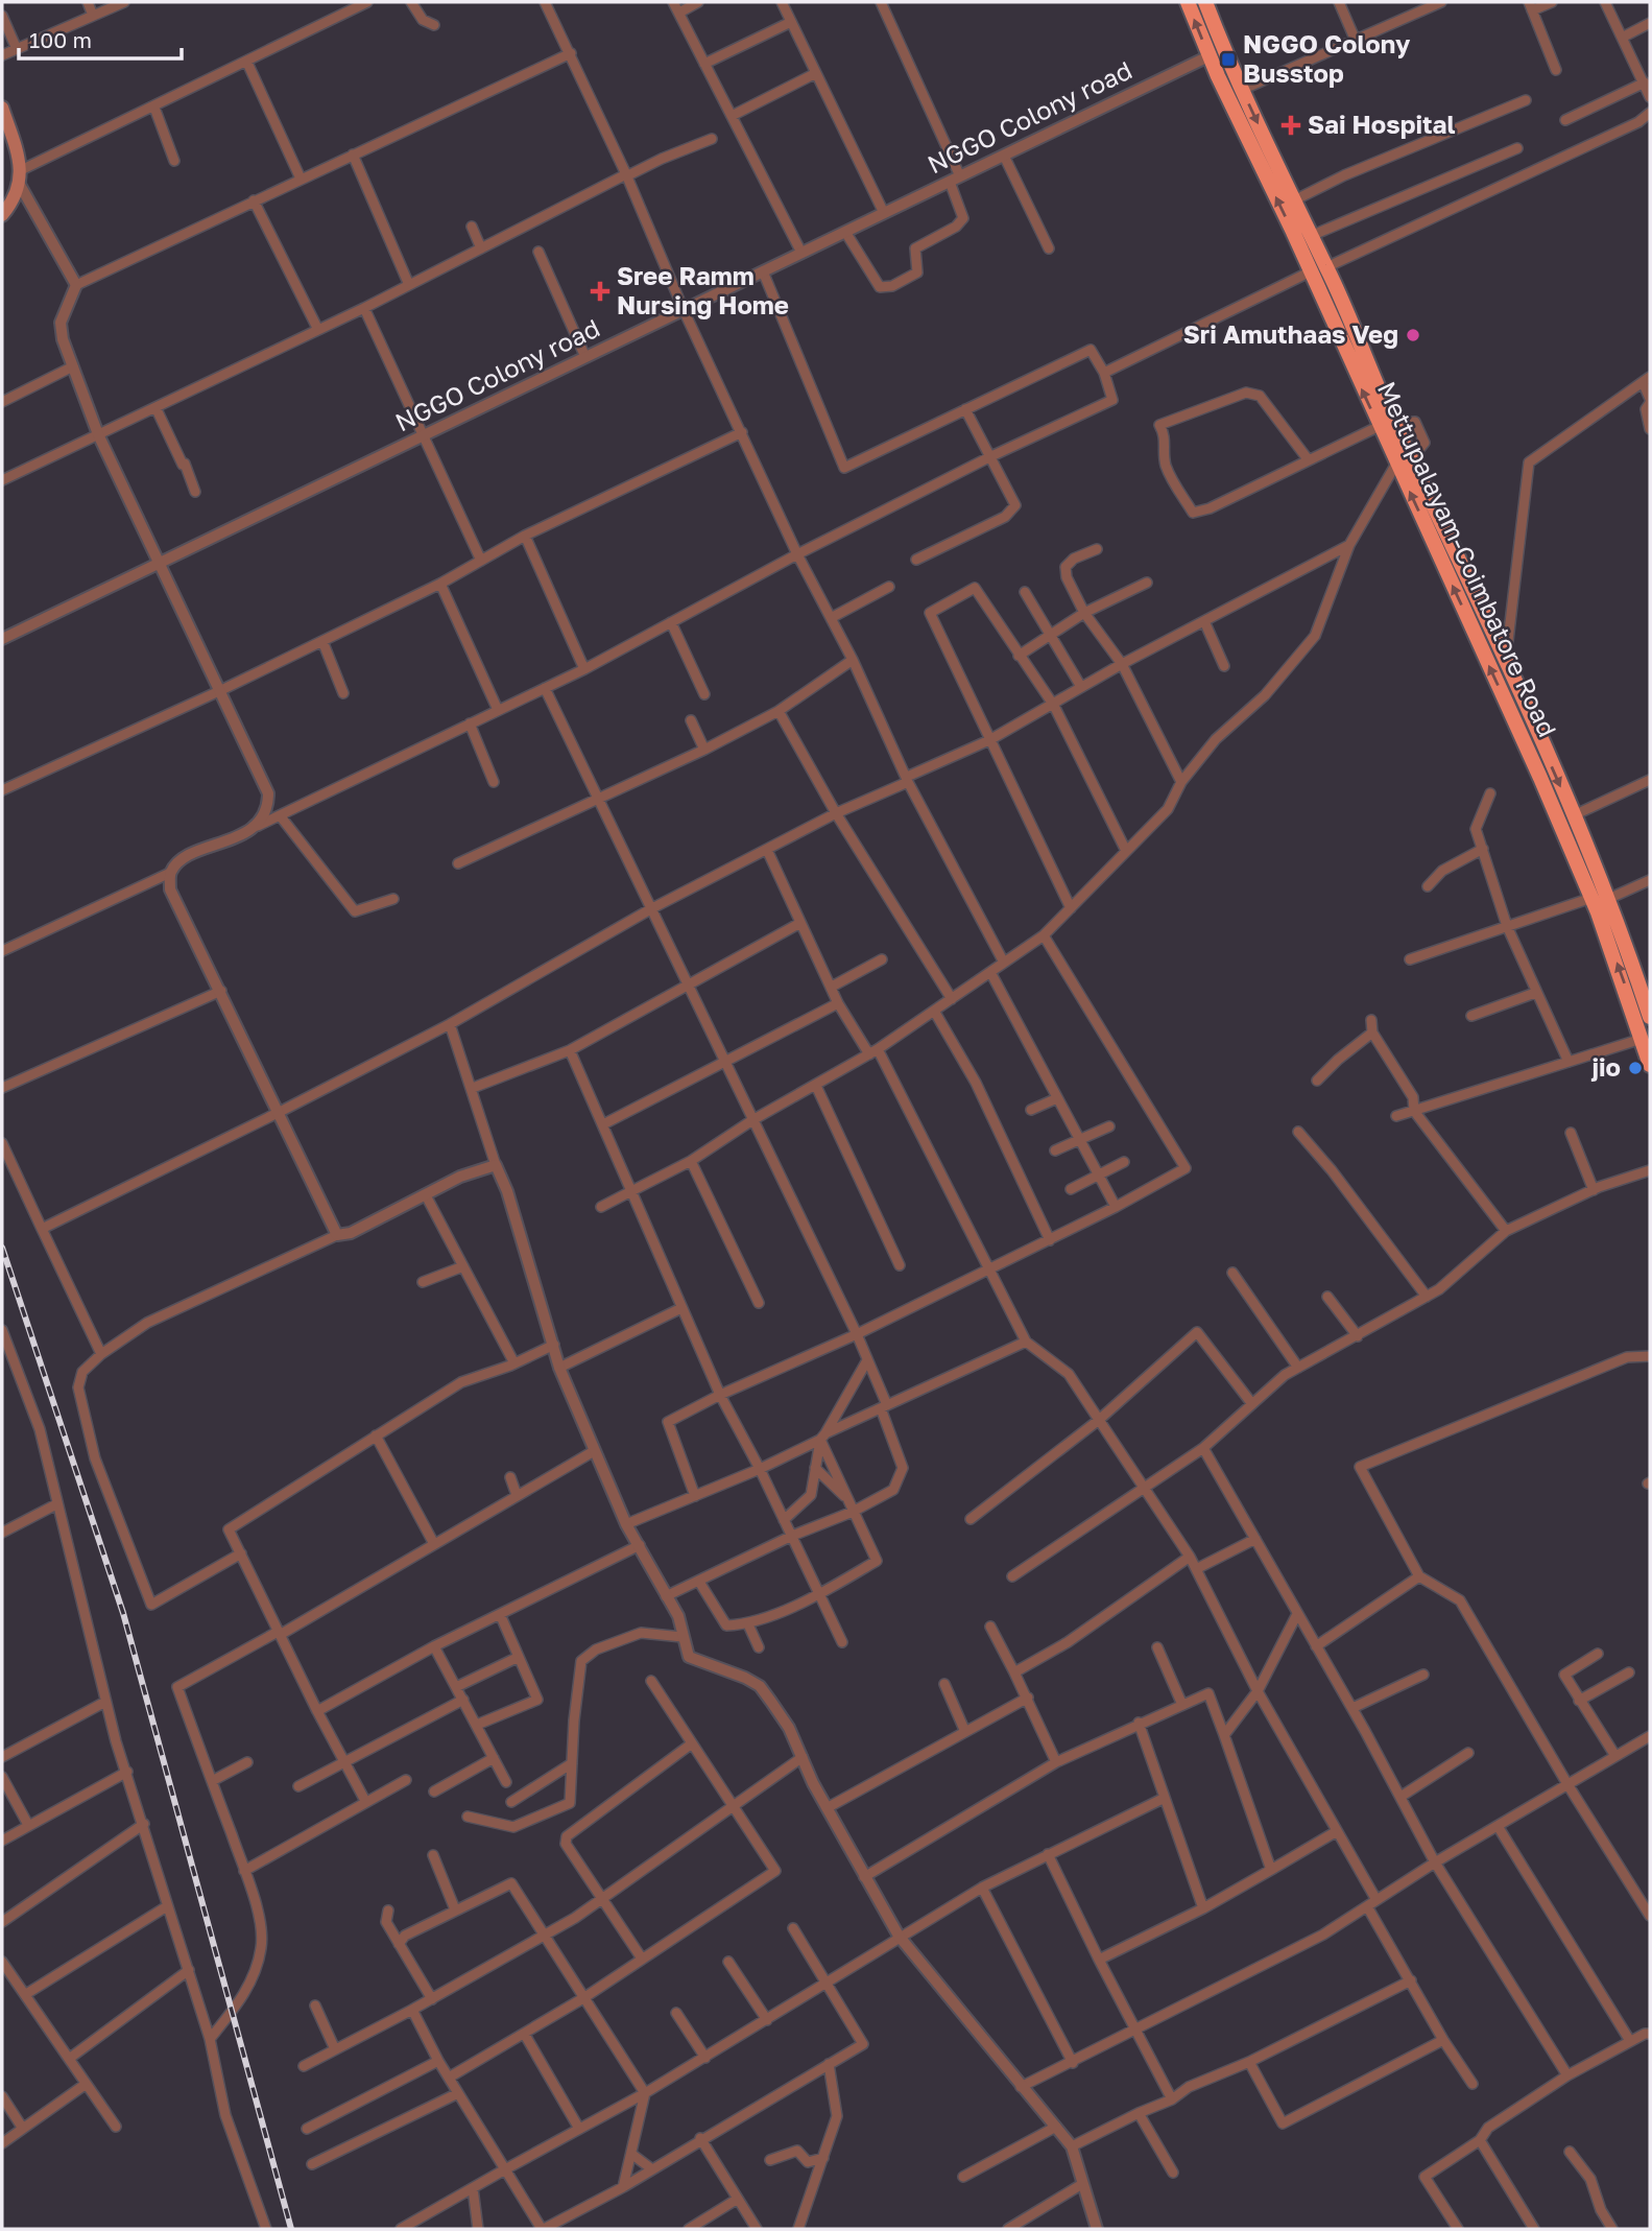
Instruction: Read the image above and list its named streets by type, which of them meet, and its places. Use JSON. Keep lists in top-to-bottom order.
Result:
{
  "streets": {
    "highway": ["Mettupalayam-Coimbatore Road"],
    "street": ["NGGO Colony road"]
  },
  "crossings": [
    ["NGGO Colony road", "Mettupalayam-Coimbatore Road"]
  ],
  "places": {
    "transit": ["NGGO Colony Busstop"],
    "health": ["Sai Hospital", "Sree Ramm Nursing Home"],
    "other": ["Sri Amuthaas Veg", "jio"]
  },
  "scale_bar": "100 m"
}
